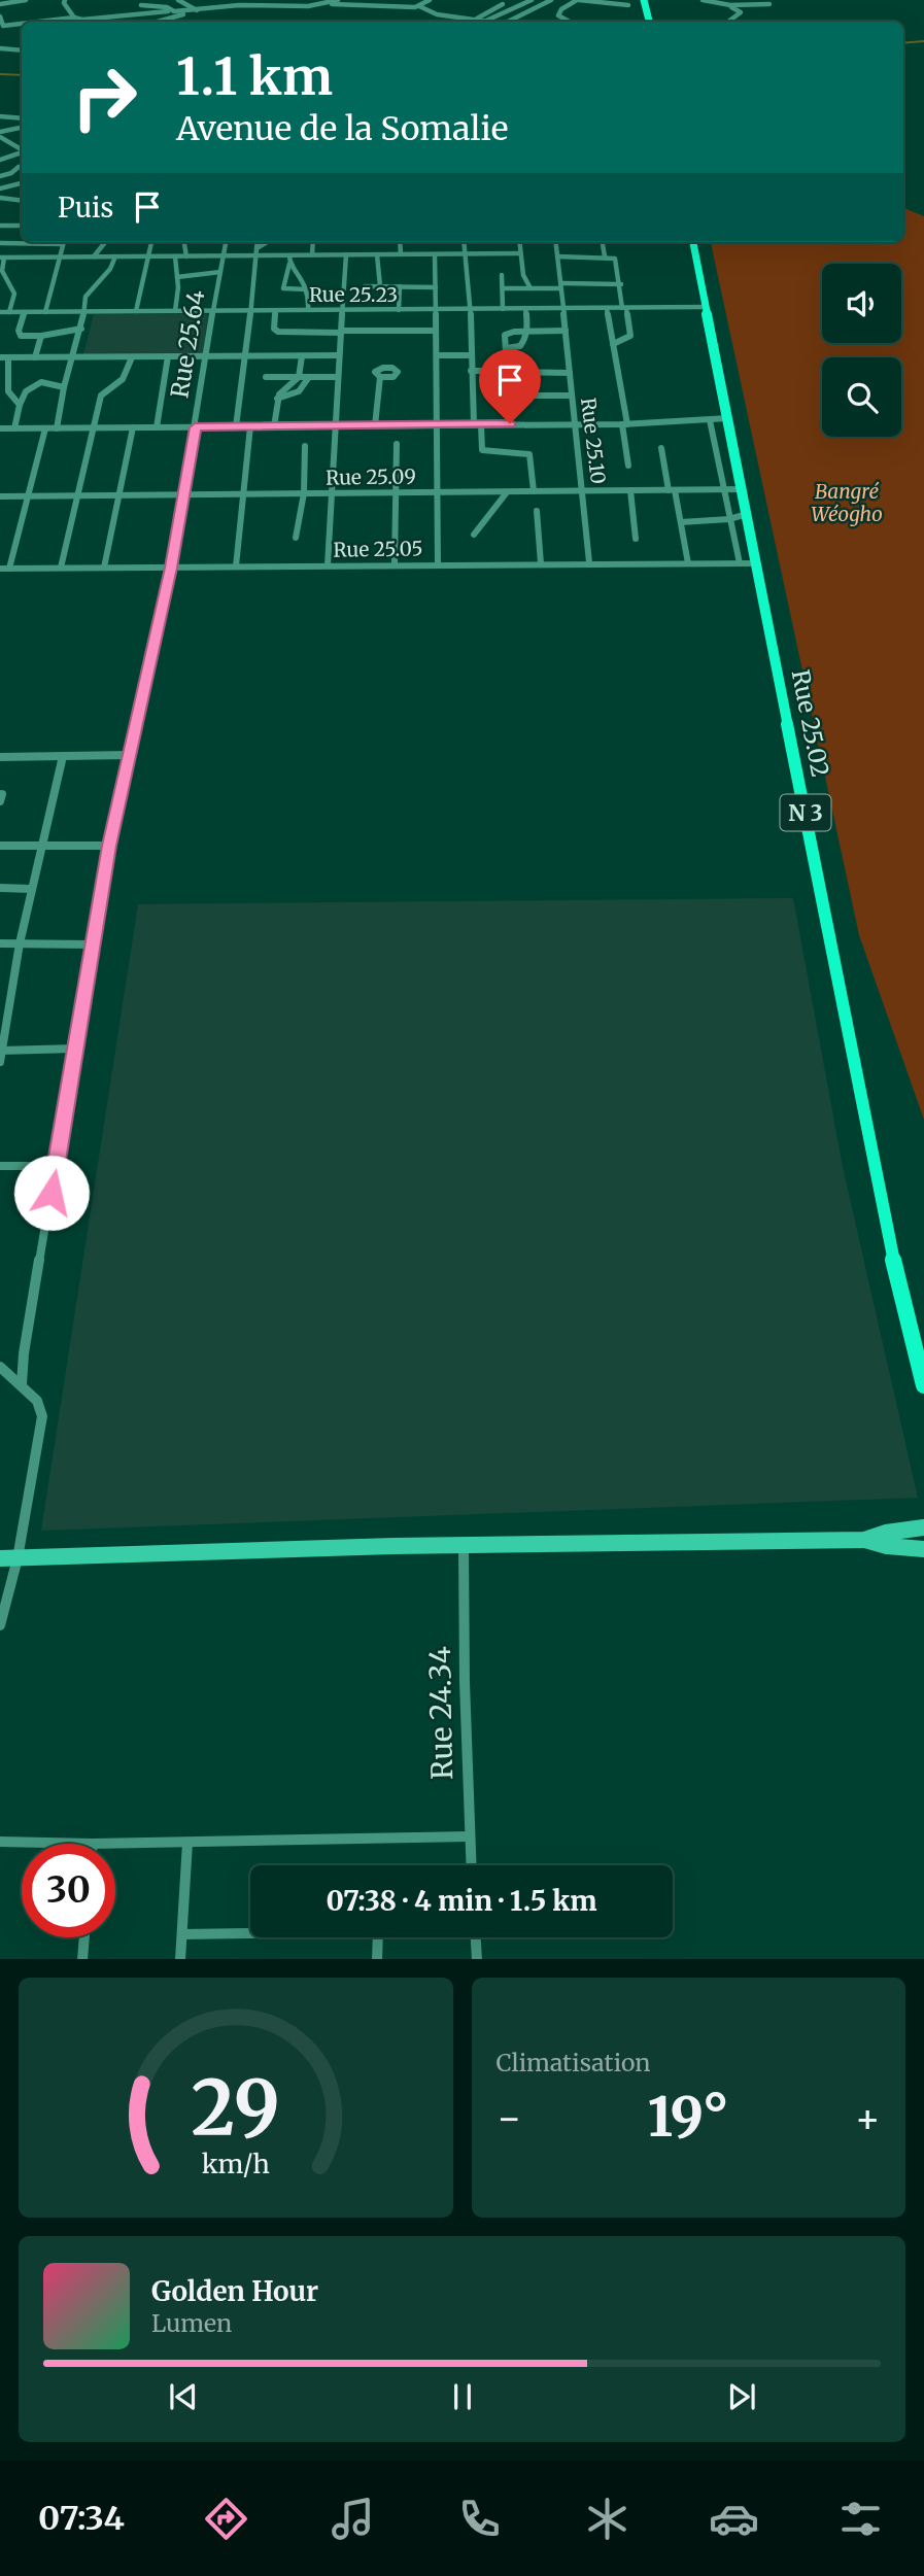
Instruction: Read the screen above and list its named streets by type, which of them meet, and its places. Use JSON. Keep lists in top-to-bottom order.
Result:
{
  "streets": {
    "main road": ["Rue 25.02", "N 3"],
    "street": [
      "Rue 25.23",
      "Rue 25.64",
      "Rue 25.10",
      "Rue 25.09",
      "Rue 25.05",
      "Rue 24.34"
    ]
  },
  "crossings": [
    ["Rue 25.23", "Rue 25.64"],
    ["Rue 25.23", "Rue 25.10"],
    ["Rue 25.23", "Rue 25.02"],
    ["Rue 25.64", "Rue 25.09"],
    ["Rue 25.64", "Rue 25.05"],
    ["Rue 25.10", "Rue 25.09"],
    ["Rue 25.10", "Rue 25.05"],
    ["Rue 25.09", "Rue 25.02"],
    ["Rue 25.05", "Rue 25.02"]
  ],
  "parks": ["Bangré Wéogho"],
  "page": {
    "turn": ["1.1 km", "Avenue de la Somalie"],
    "then": "Puis",
    "limit": "30",
    "trip": "07:38 · 4 min · 1.5 km",
    "tile": "Climatisation",
    "heat": ["−", "19°", "+"],
    "song": ["Golden Hour", "Lumen"],
    "tabs": "07:34",
    "gauge": ["29", "km/h"]
  }
}
